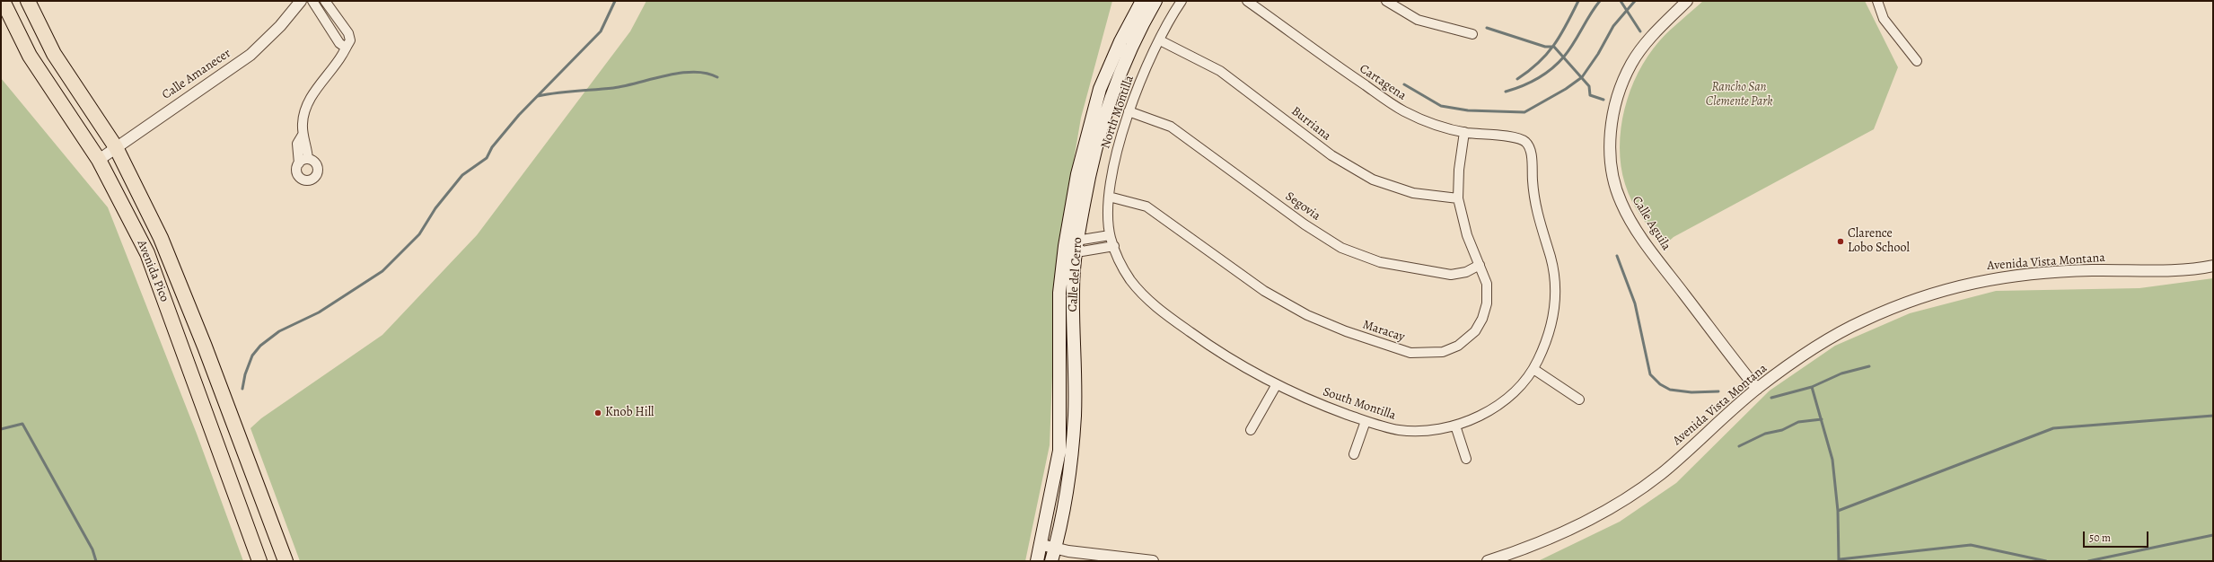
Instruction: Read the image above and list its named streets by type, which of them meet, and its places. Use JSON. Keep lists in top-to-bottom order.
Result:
{
  "streets": {
    "highway": ["Avenida Pico"],
    "main road": ["Calle del Cerro"],
    "street": [
      "Calle Amanecer",
      "Cartagena",
      "North Montilla",
      "Burriana",
      "Segovia",
      "Calle Aguila",
      "Avenida Vista Montana",
      "Maracay",
      "South Montilla"
    ]
  },
  "crossings": [
    ["Calle Amanecer", "Avenida Pico"],
    ["Cartagena", "Maracay"],
    ["Cartagena", "South Montilla"],
    ["North Montilla", "Burriana"],
    ["North Montilla", "Segovia"],
    ["North Montilla", "Maracay"],
    ["North Montilla", "South Montilla"],
    ["Burriana", "Maracay"],
    ["Segovia", "Maracay"],
    ["Calle Aguila", "Avenida Vista Montana"]
  ],
  "parks": ["Rancho San Clemente Park"],
  "places": ["Clarence Lobo School", "Knob Hill"],
  "scale_bar": "50 m"
}
